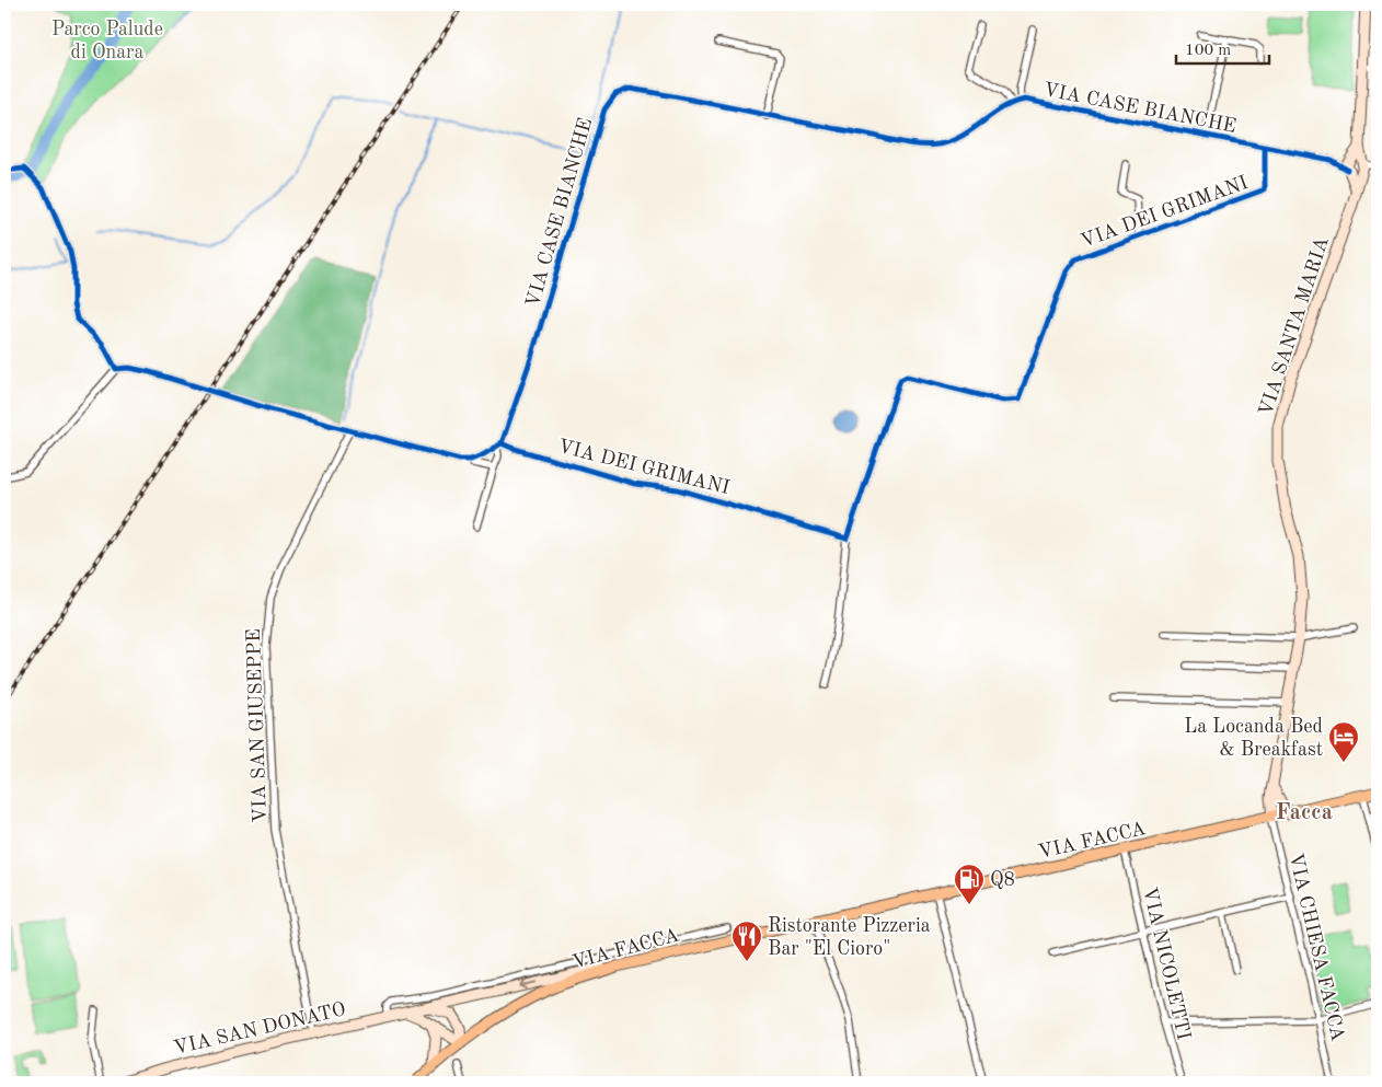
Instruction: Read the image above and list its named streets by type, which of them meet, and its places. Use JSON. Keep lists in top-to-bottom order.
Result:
{
  "streets": {
    "main road": ["VIA SANTA MARIA", "VIA FACCA", "VIA SAN DONATO"],
    "street": [
      "VIA CASE BIANCHE",
      "VIA DEI GRIMANI",
      "VIA SAN GIUSEPPE",
      "VIA CHIESA FACCA",
      "VIA NICOLETTI"
    ]
  },
  "crossings": [
    ["VIA CASE BIANCHE", "VIA DEI GRIMANI"],
    ["VIA CASE BIANCHE", "VIA SANTA MARIA"],
    ["VIA SANTA MARIA", "VIA FACCA"],
    ["VIA SANTA MARIA", "VIA CHIESA FACCA"],
    ["VIA SAN GIUSEPPE", "VIA SAN DONATO"],
    ["VIA FACCA", "VIA CHIESA FACCA"],
    ["VIA FACCA", "VIA NICOLETTI"],
    ["VIA FACCA", "VIA SAN DONATO"]
  ],
  "districts": ["Facca"],
  "parks": ["Parco Palude di Onara"],
  "places": {
    "hotel": ["La Locanda Bed & Breakfast"],
    "fuel station": ["Q8"],
    "restaurant": ["Ristorante Pizzeria Bar \"El Cioro\""]
  },
  "scale_bar": "100 m"
}
